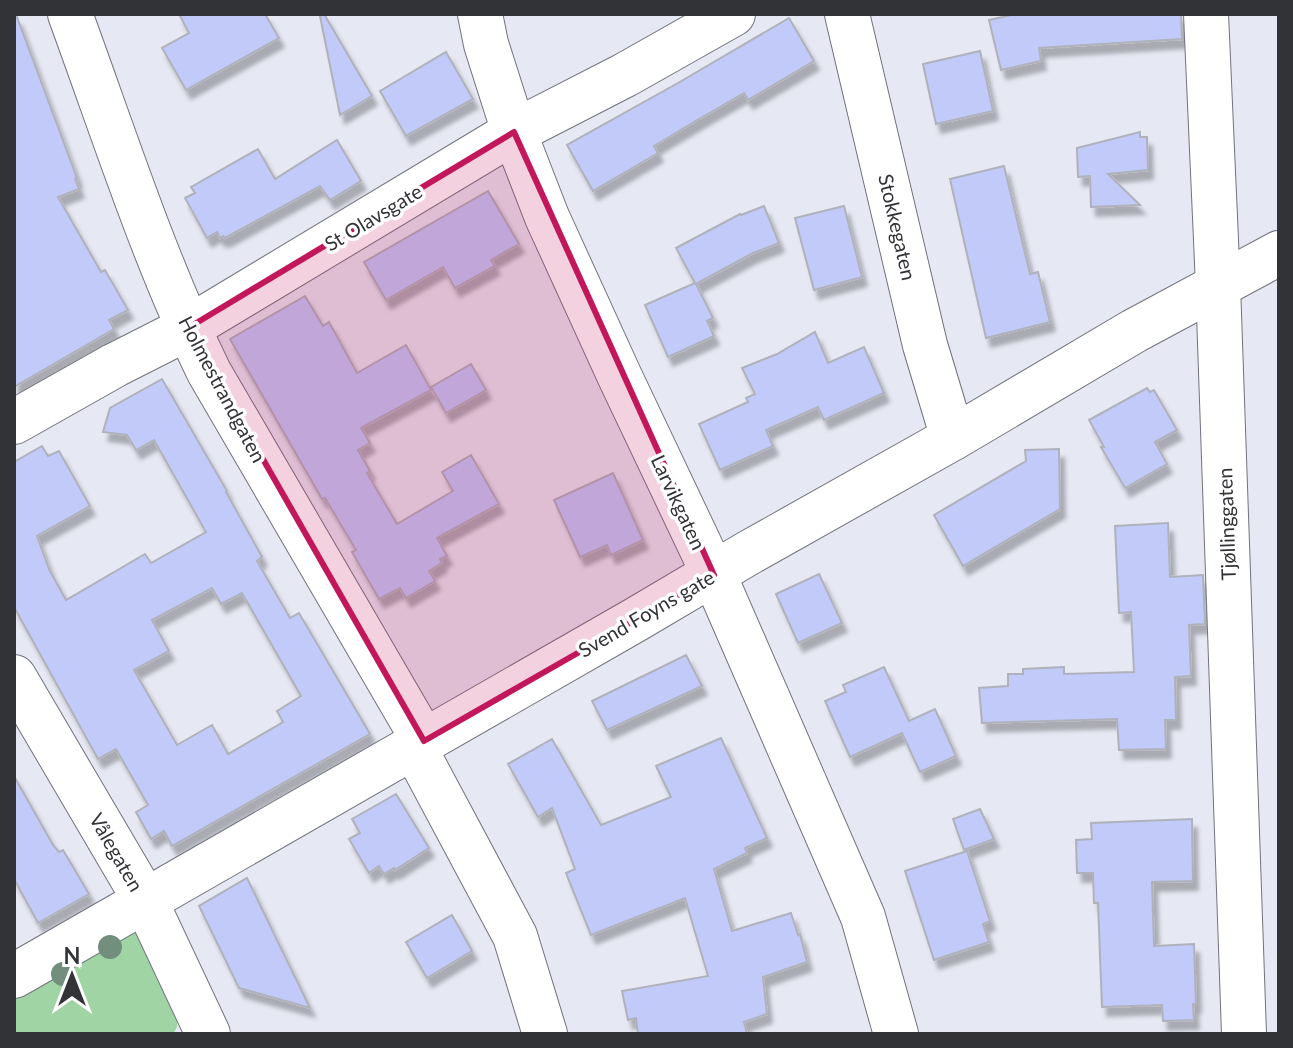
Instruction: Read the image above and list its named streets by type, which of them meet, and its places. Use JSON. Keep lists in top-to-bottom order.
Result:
{
  "streets": {
    "street": [
      "St Olavsgate",
      "Stokkegaten",
      "Holmestrandgaten",
      "Larvikgaten",
      "Tjøllinggaten",
      "Svend Foyns gate",
      "Vålegaten"
    ]
  },
  "crossings": [
    ["St Olavsgate", "Holmestrandgaten"],
    ["St Olavsgate", "Larvikgaten"],
    ["Stokkegaten", "Svend Foyns gate"],
    ["Holmestrandgaten", "Svend Foyns gate"],
    ["Larvikgaten", "Svend Foyns gate"],
    ["Tjøllinggaten", "Svend Foyns gate"],
    ["Svend Foyns gate", "Vålegaten"]
  ],
  "north": "top"
}
